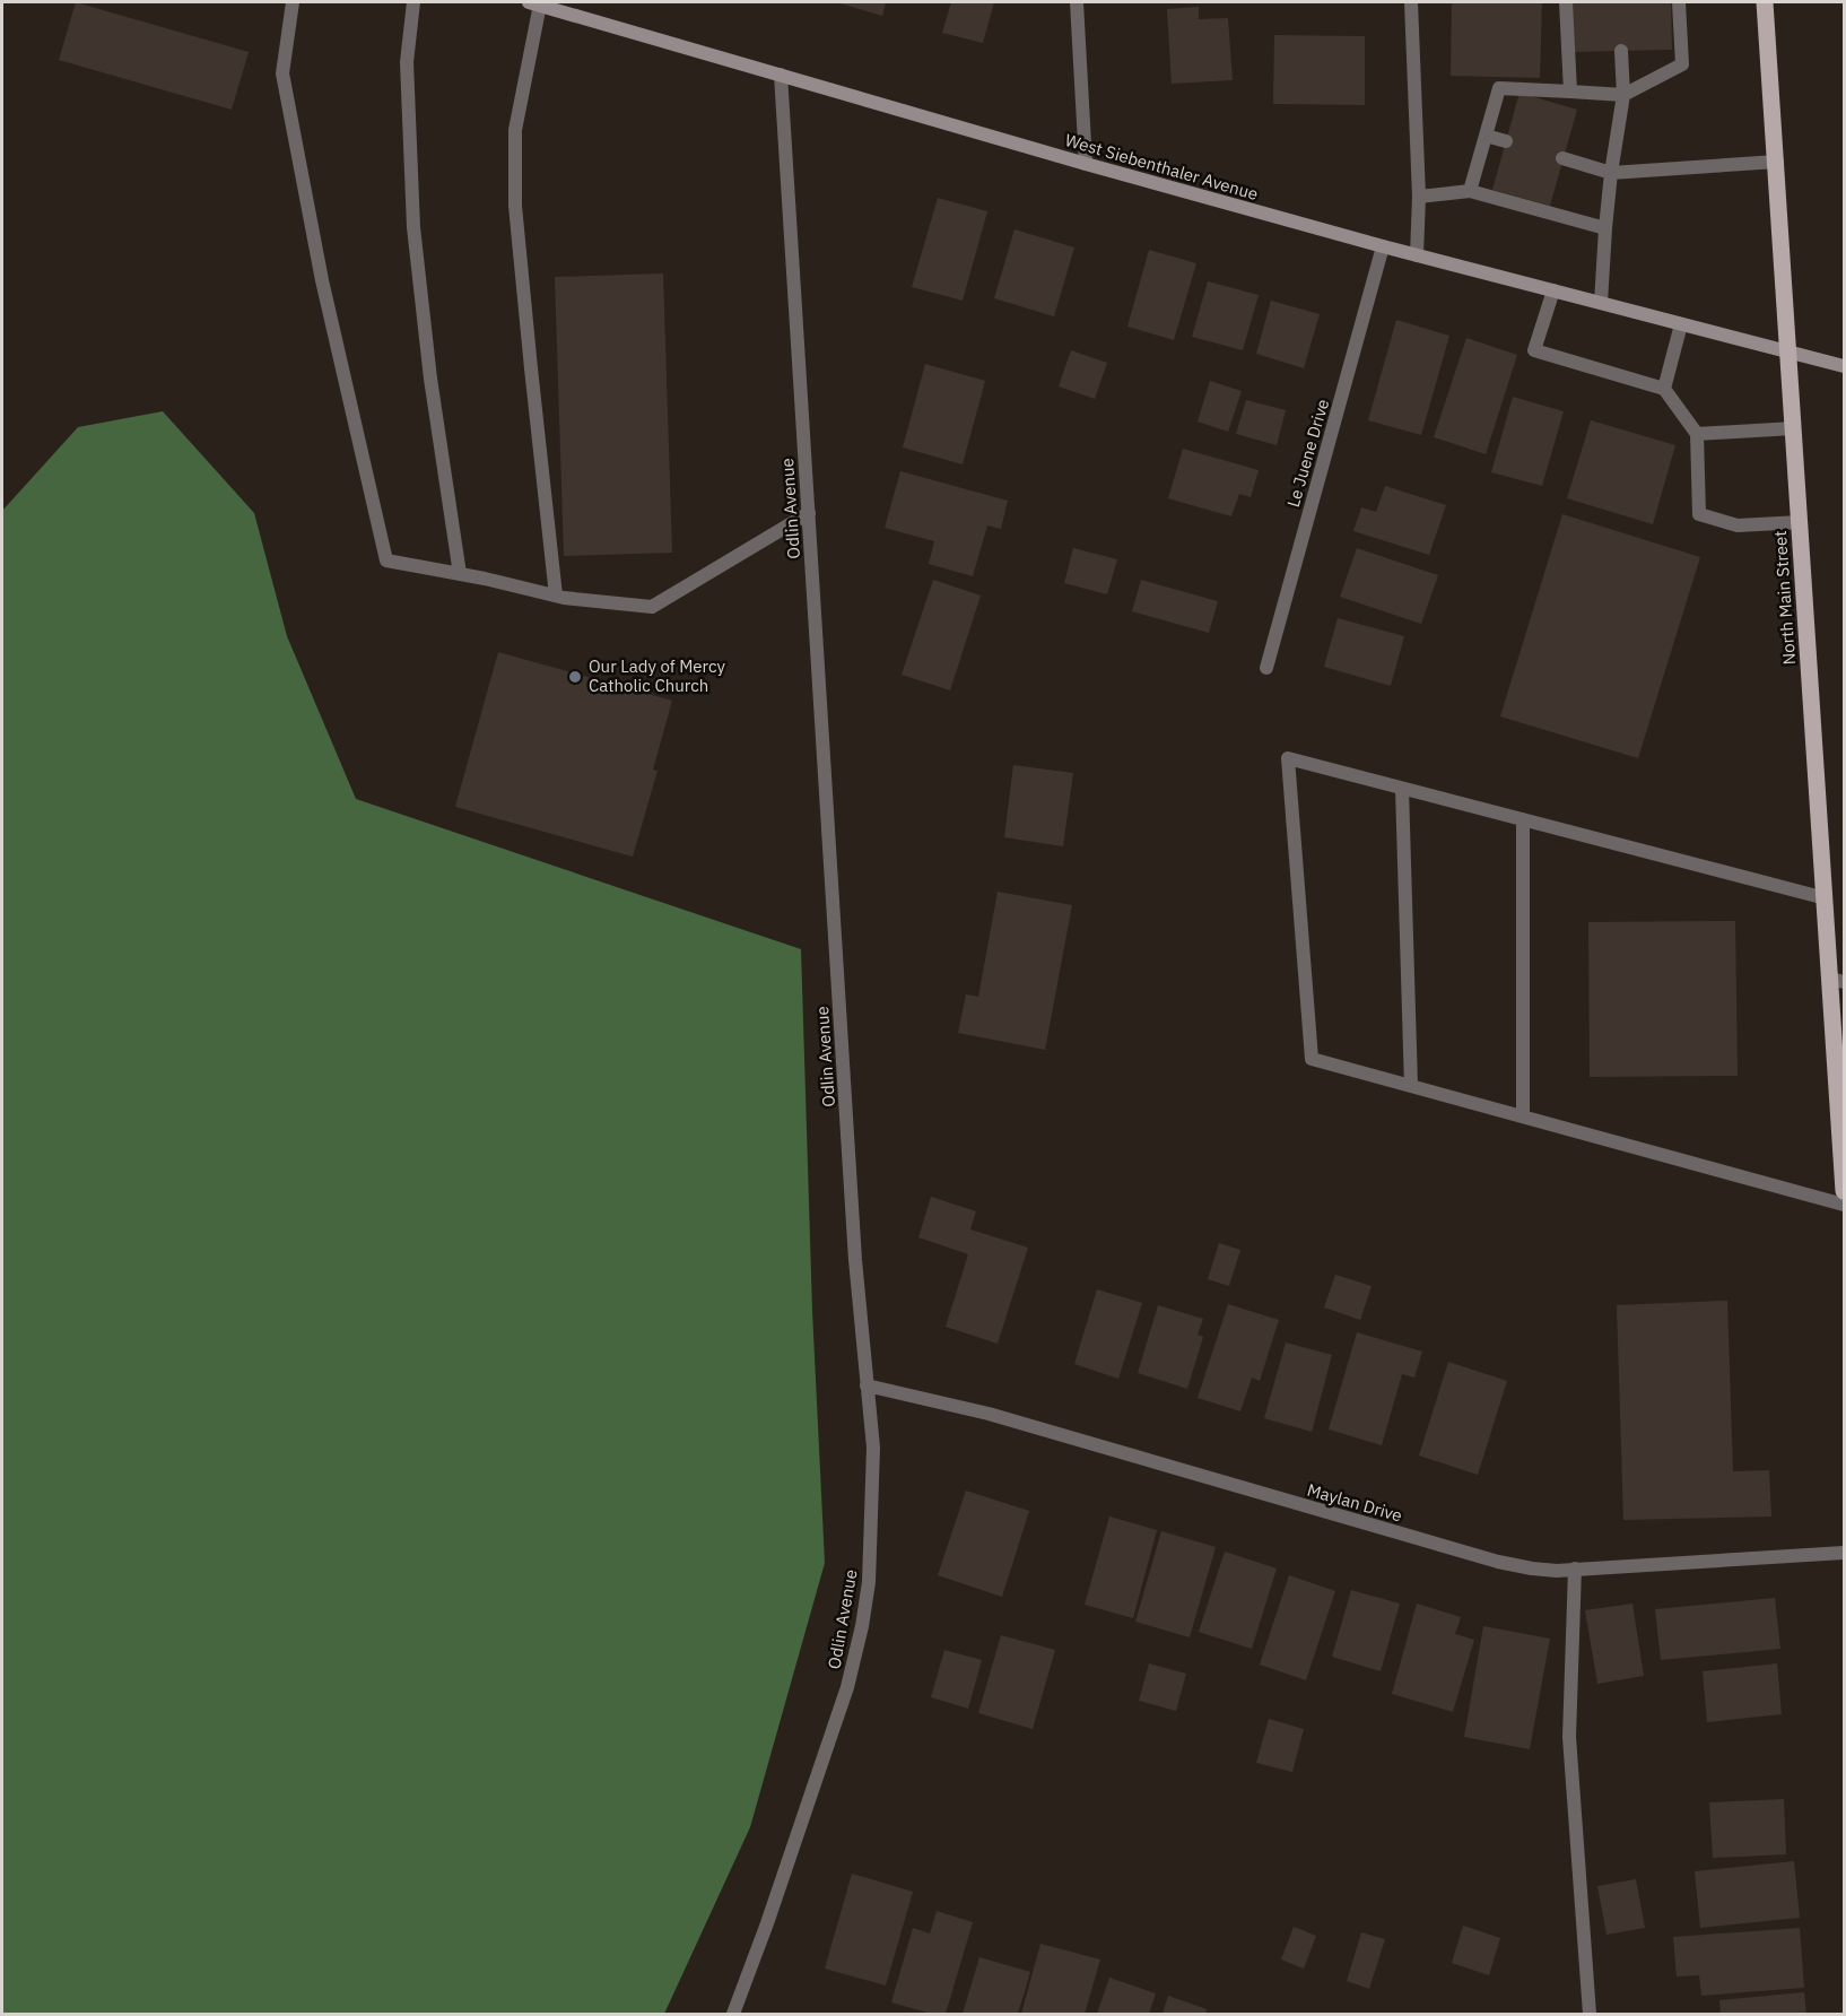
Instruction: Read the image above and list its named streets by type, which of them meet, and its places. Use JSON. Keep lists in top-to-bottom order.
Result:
{
  "streets": {
    "main road": ["West Siebenthaler Avenue", "North Main Street"],
    "street": ["Le Juene Drive", "Odlin Avenue", "Maylan Drive"]
  },
  "crossings": [
    ["West Siebenthaler Avenue", "Le Juene Drive"],
    ["West Siebenthaler Avenue", "Odlin Avenue"],
    ["West Siebenthaler Avenue", "North Main Street"],
    ["Odlin Avenue", "Maylan Drive"]
  ],
  "places": ["Our Lady of Mercy Catholic Church"]
}
